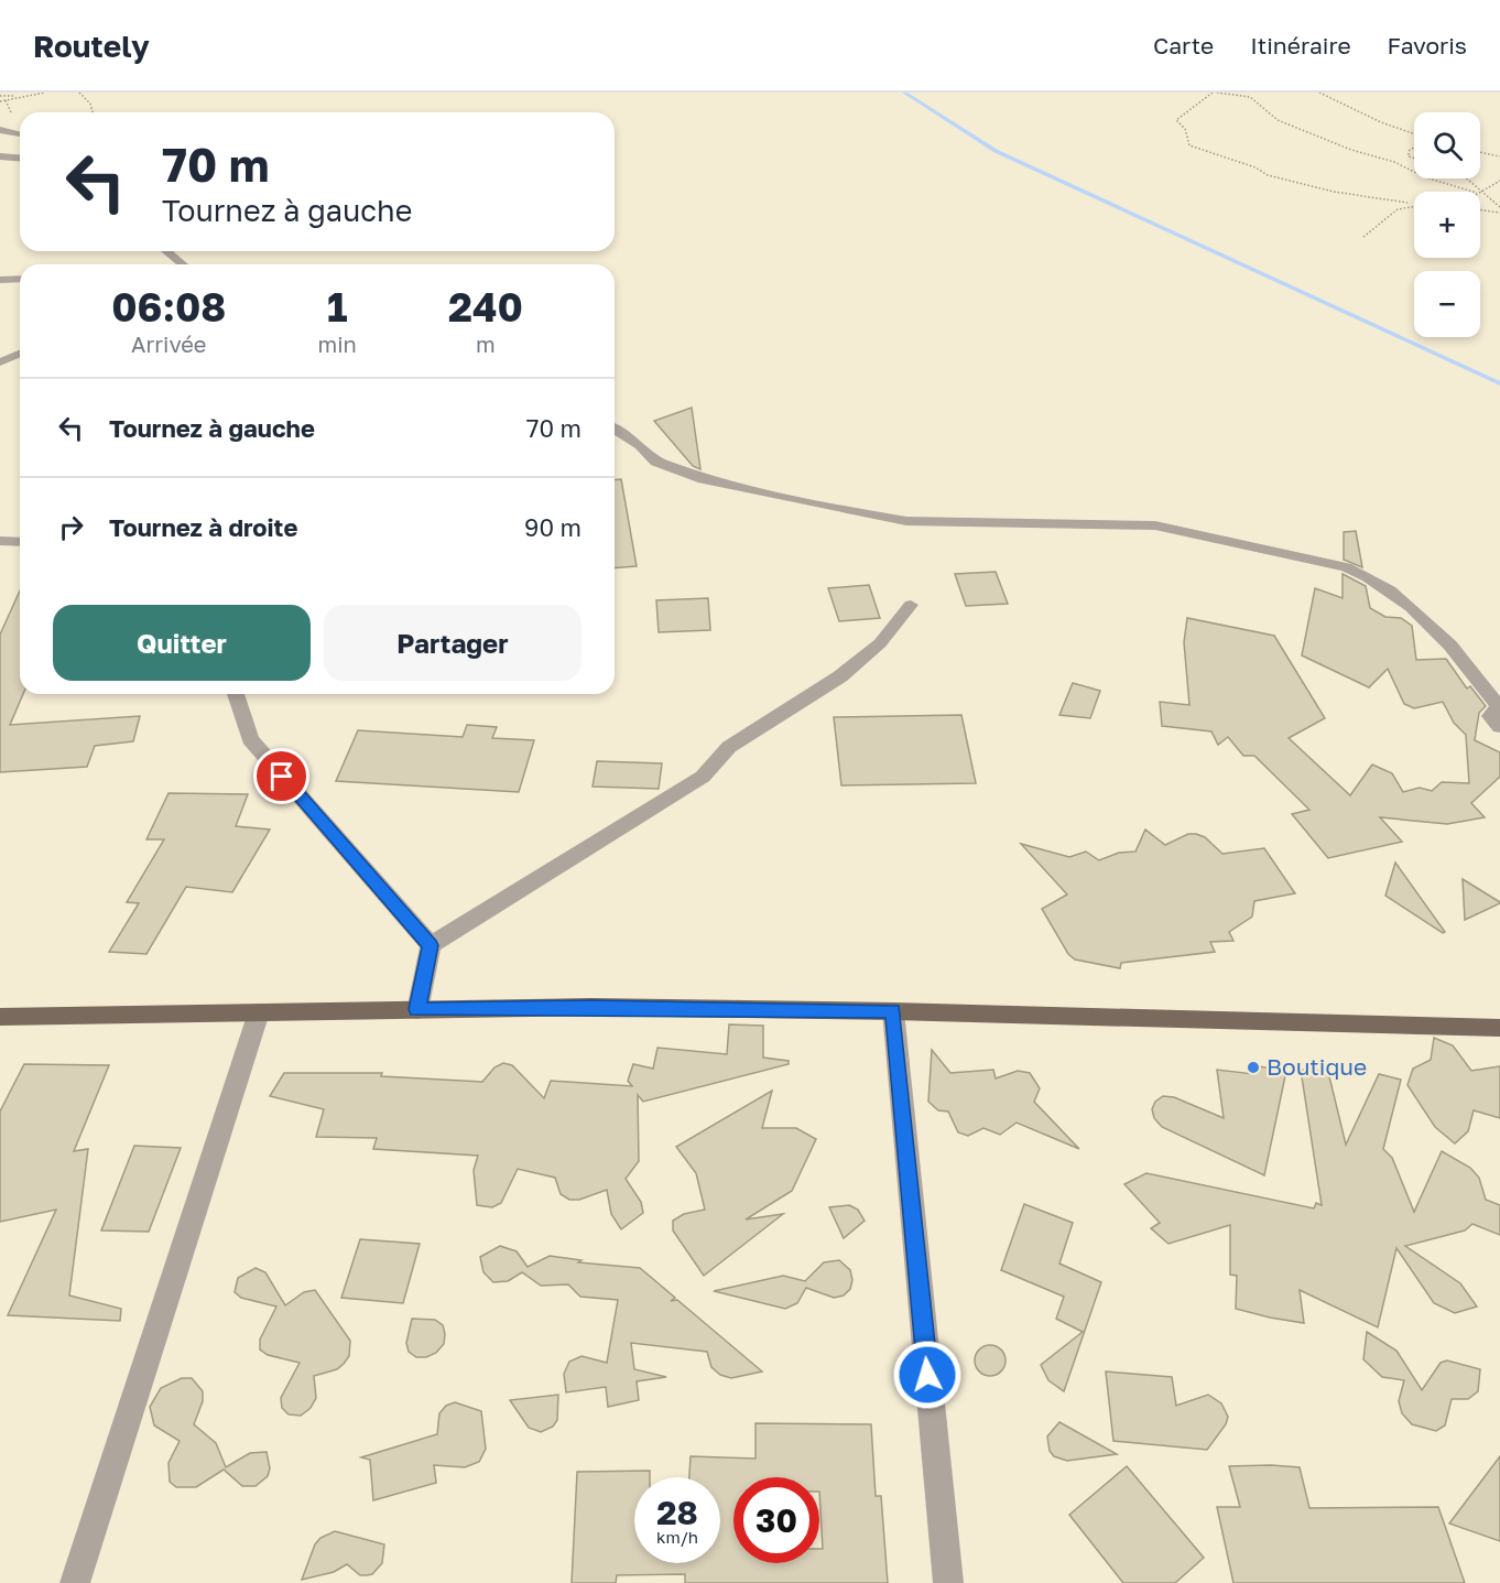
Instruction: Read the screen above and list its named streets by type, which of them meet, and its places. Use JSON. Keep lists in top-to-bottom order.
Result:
{
  "places": ["Boutique"],
  "page": {
    "header": "Routely",
    "nav": ["Carte", "Itinéraire", "Favoris"],
    "map_buttons": ["+", "−"],
    "turn": ["70 m", "Tournez à gauche"],
    "eta": [
      "06:08",
      "Arrivée",
      "1",
      "min",
      "240",
      "m"
    ],
    "list": [
      {
        "name": "Tournez à gauche",
        "value": "70 m"
      },
      {
        "name": "Tournez à droite",
        "value": "90 m"
      }
    ],
    "buttons": ["Quitter", "Partager"],
    "speed": "28 km/h",
    "limit": "30"
  }
}
